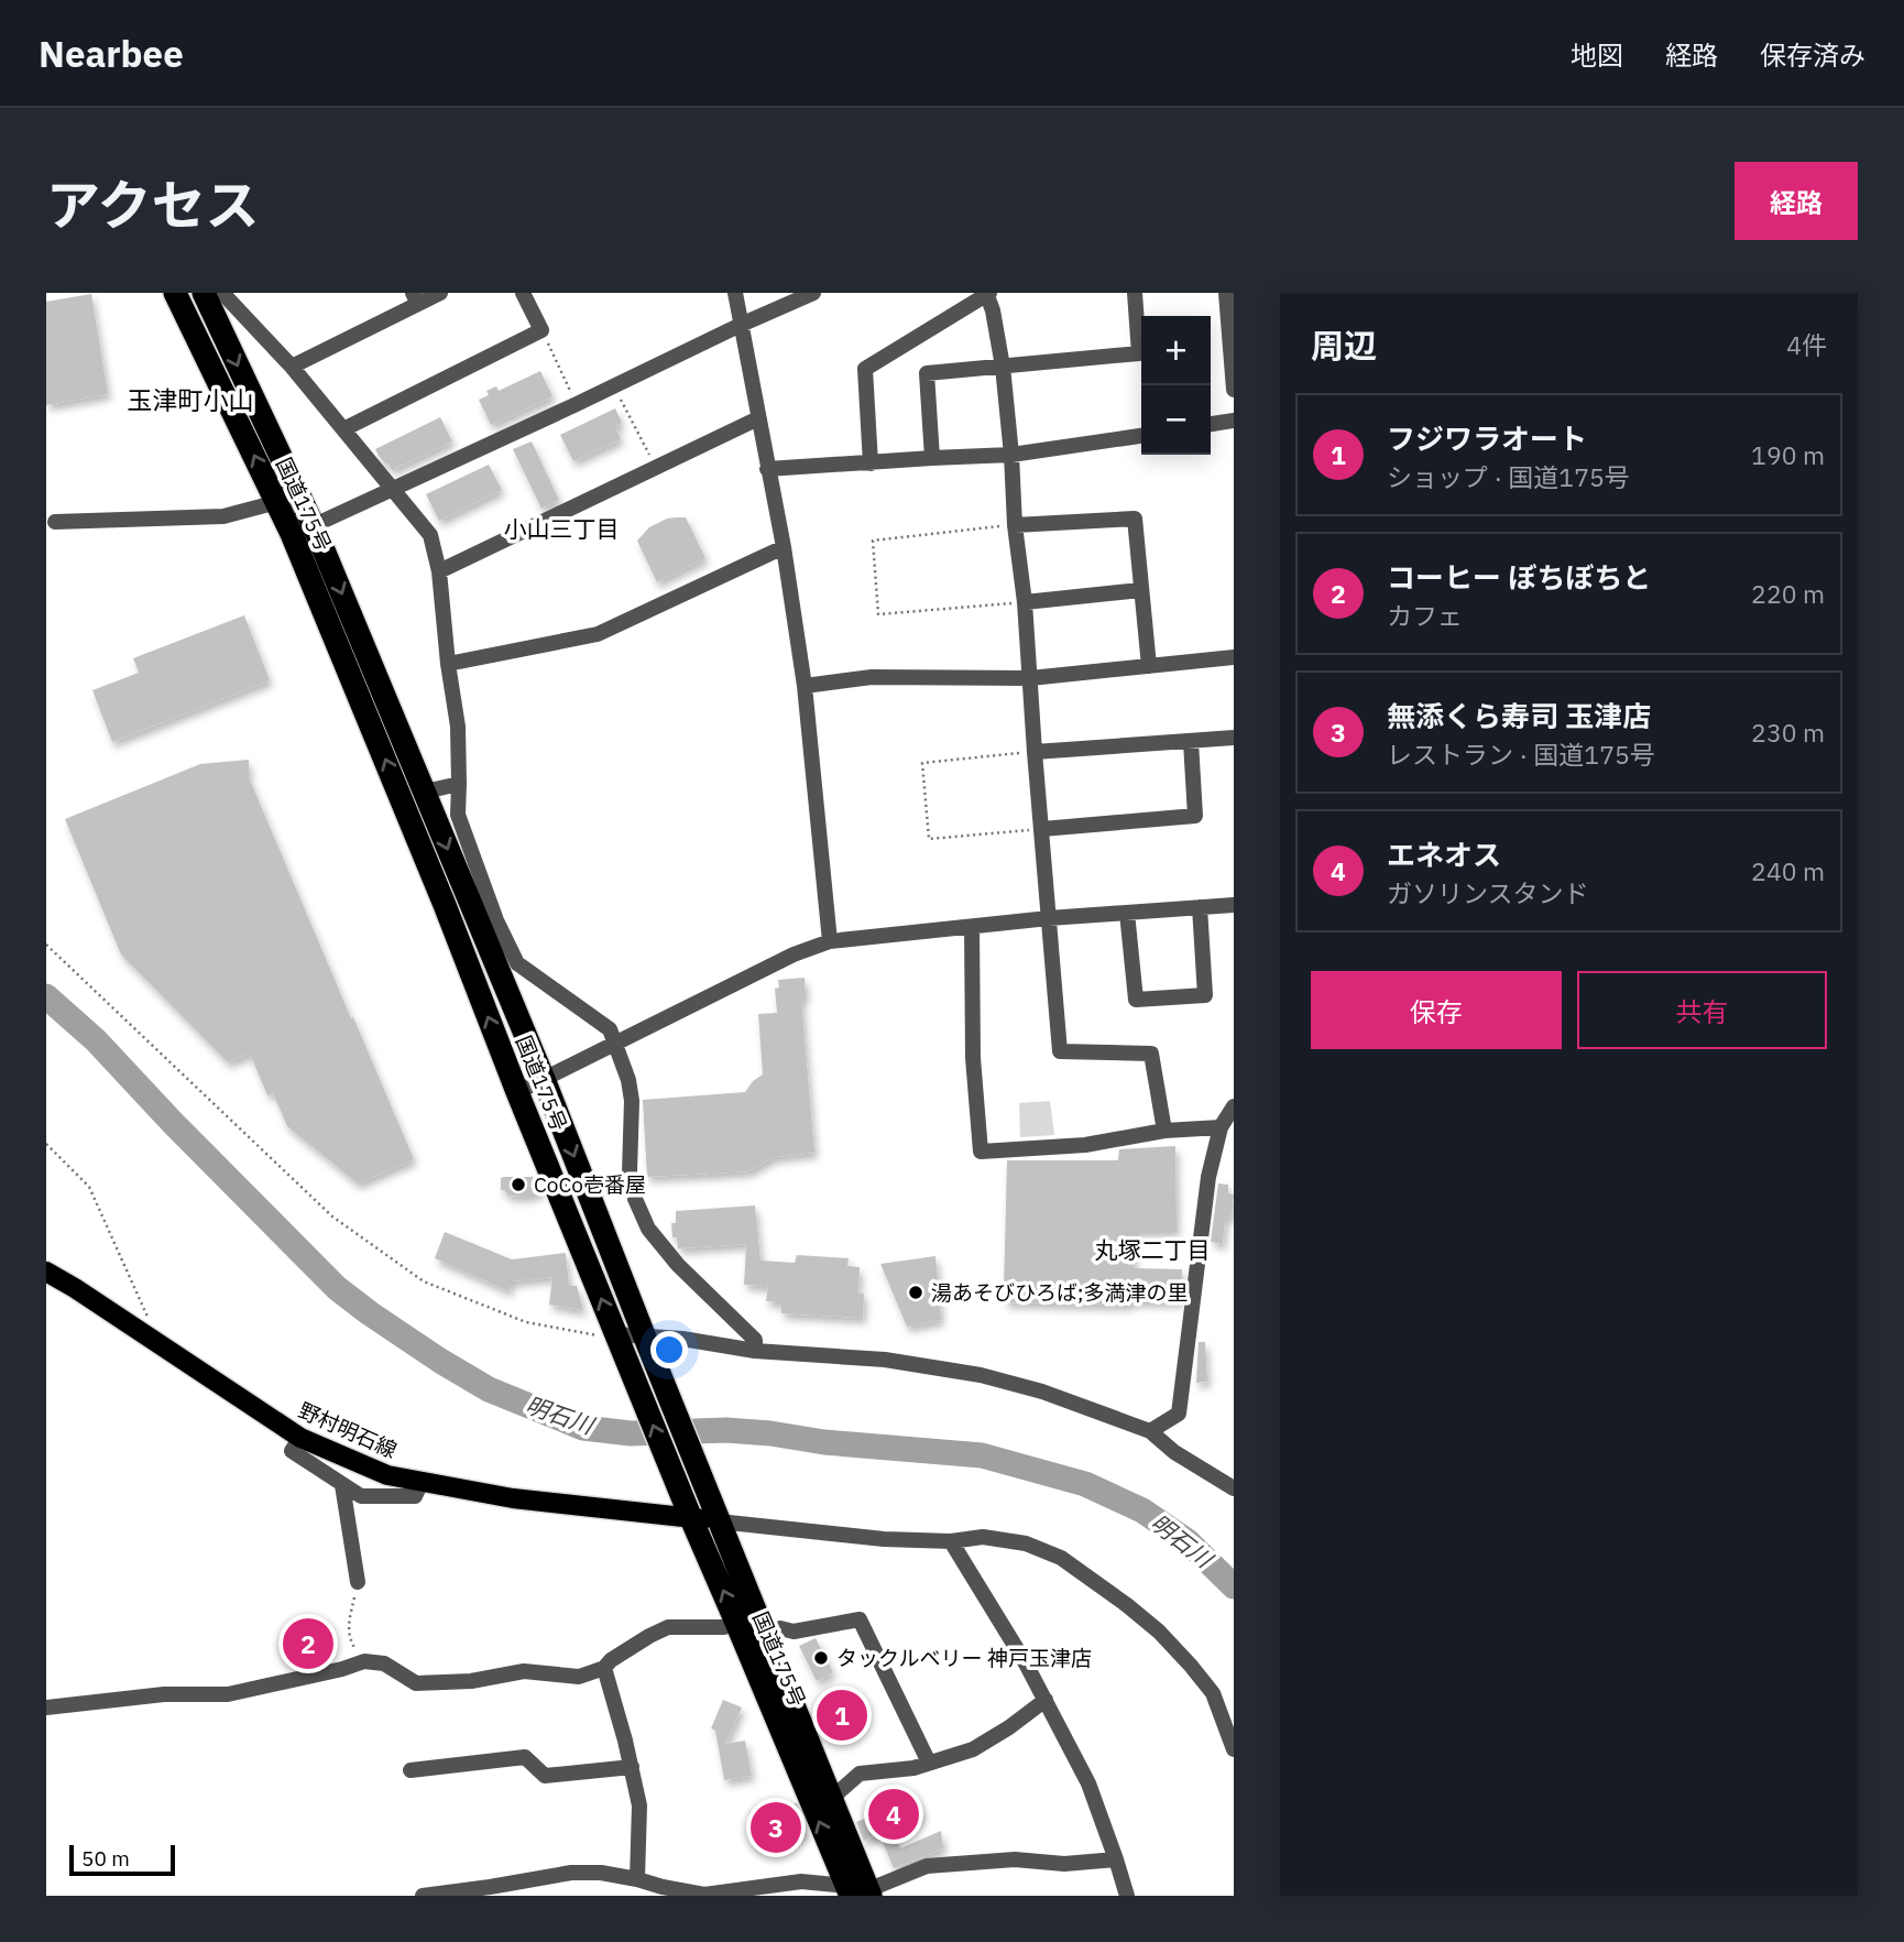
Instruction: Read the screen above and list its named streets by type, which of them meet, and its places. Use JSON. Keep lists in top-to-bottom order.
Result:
{
  "streets": {
    "highway": ["国道175号"],
    "main road": ["野村明石線"]
  },
  "crossings": [
    ["国道175号", "野村明石線"]
  ],
  "districts": ["玉津町小山", "小山三丁目", "丸塚二丁目"],
  "water": ["明石川"],
  "places": ["CoCo壱番屋", "湯あそびひろば;多満津の里", "タックルベリー 神戸玉津店"],
  "scale_bar": "50 m",
  "page": {
    "header": "Nearbee",
    "nav": ["地図", "経路", "保存済み"],
    "title": "アクセス",
    "buttons": [
      "経路",
      ["保存", "共有"]
    ],
    "heading": ["周辺", "4件"],
    "map_buttons": ["+", "−"],
    "list": [
      {
        "mark": "1",
        "name": "フジワラオート",
        "note": "ショップ · 国道175号",
        "value": "190 m"
      },
      {
        "mark": "2",
        "name": "コーヒー ぼちぼちと",
        "note": "カフェ",
        "value": "220 m"
      },
      {
        "mark": "3",
        "name": "無添くら寿司 玉津店",
        "note": "レストラン · 国道175号",
        "value": "230 m"
      },
      {
        "mark": "4",
        "name": "エネオス",
        "note": "ガソリンスタンド",
        "value": "240 m"
      }
    ],
    "pins": [
      "2",
      "1",
      "4",
      "3"
    ],
    "scale": "50 m"
  }
}
